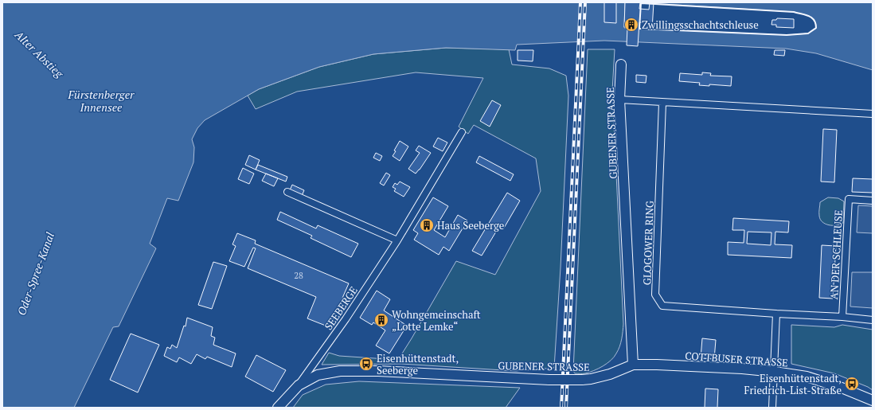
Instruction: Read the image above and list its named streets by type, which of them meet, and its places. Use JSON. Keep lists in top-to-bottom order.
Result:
{
  "streets": {
    "main road": ["GUBENER STRASSE", "COTTBUSER STRASSE"],
    "street": ["GLOGOWER RING", "AN DER SCHLEUSE", "SEEBERGE"]
  },
  "crossings": [
    ["GUBENER STRASSE", "SEEBERGE"],
    ["GUBENER STRASSE", "COTTBUSER STRASSE"]
  ],
  "water": ["Alter Abstieg", "Fürstenberger Innensee", "Oder-Spree-Kanal"],
  "places": {
    "building": ["Zwillingsschachtschleuse", "Haus Seeberge", "Wohngemeinschaft „Lotte Lemke“"],
    "bus stop": ["Eisenhüttenstadt, Seeberge", "Eisenhüttenstadt, Friedrich-List-Straße"]
  },
  "house_numbers": ["28"]
}
